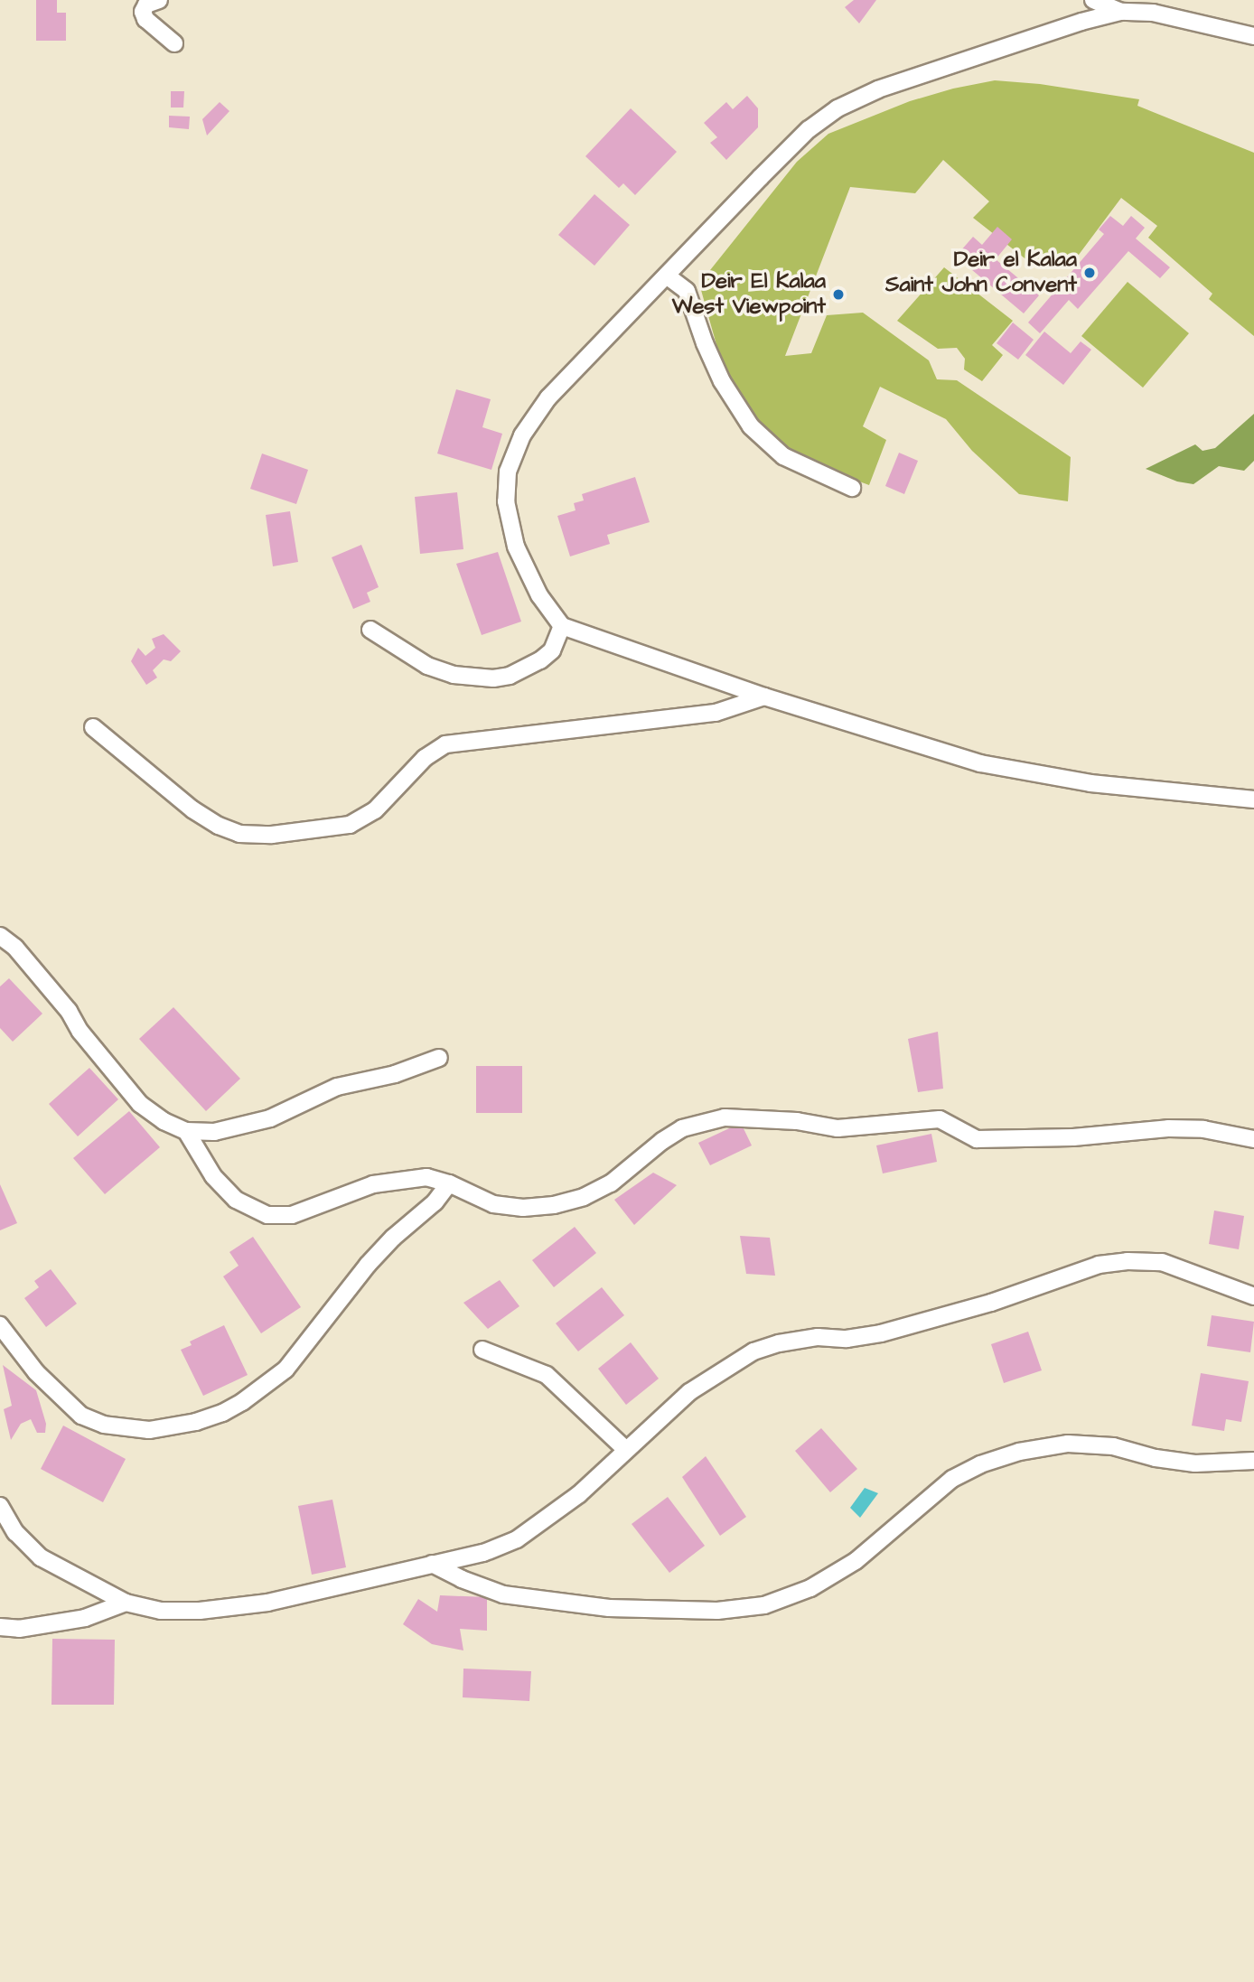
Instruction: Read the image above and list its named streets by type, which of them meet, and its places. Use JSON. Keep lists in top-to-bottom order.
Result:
{
  "places": ["Deir el Kalaa Saint John Convent", "Deir El Kalaa West Viewpoint"]
}
